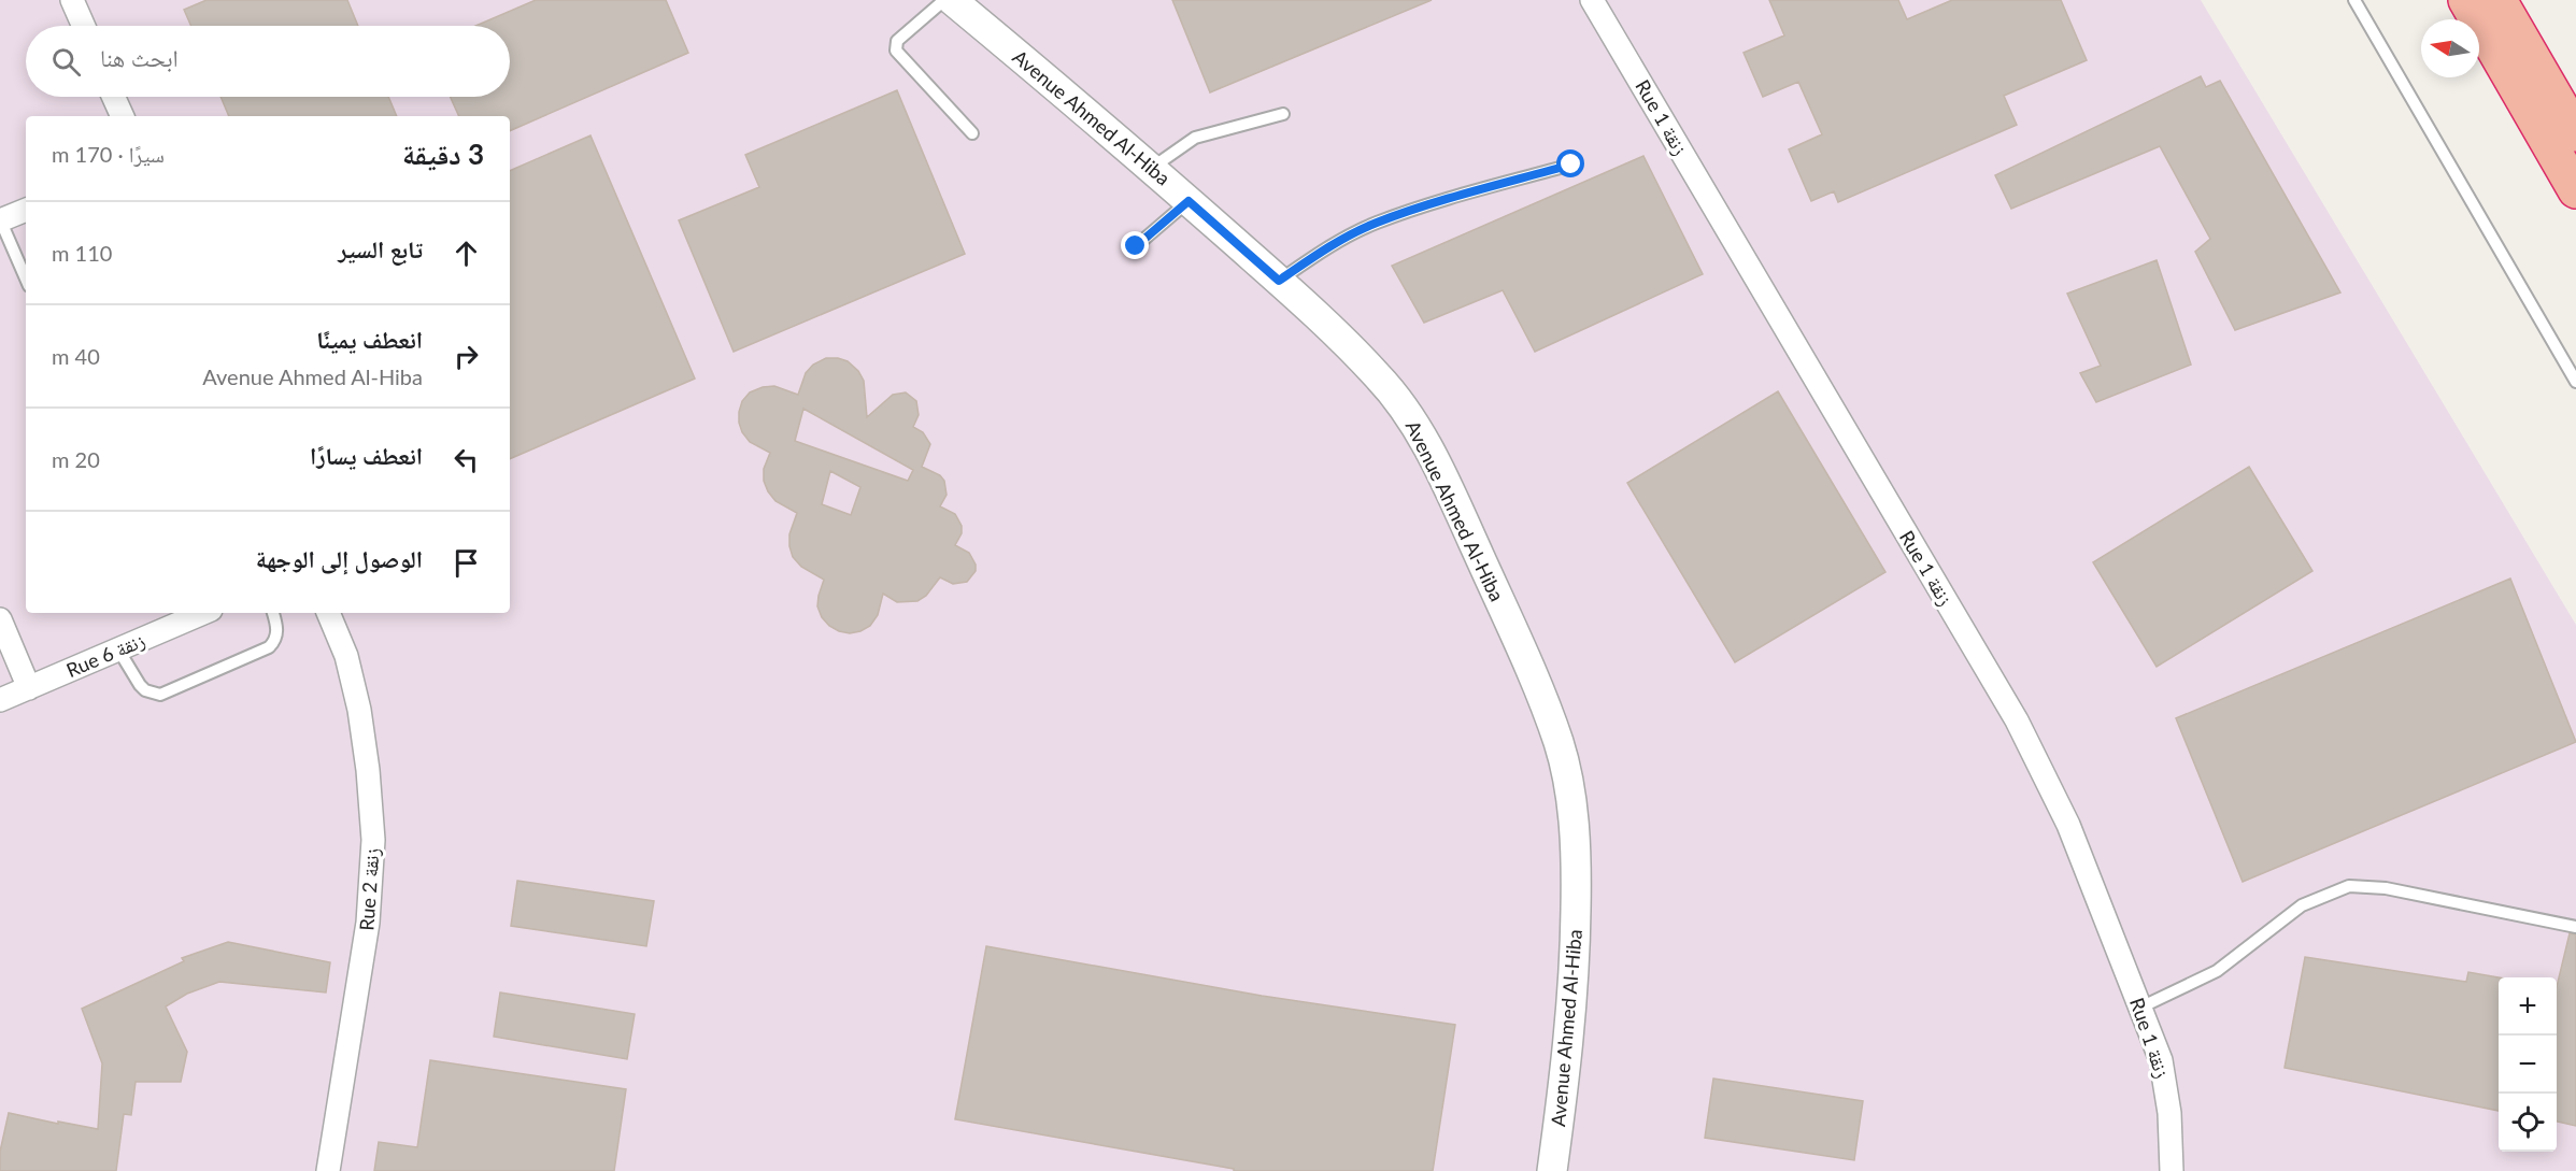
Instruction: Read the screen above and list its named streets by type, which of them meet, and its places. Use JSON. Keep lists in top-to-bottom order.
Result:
{
  "streets": {
    "street": [
      "Avenue Ahmed Al-Hiba",
      "Rue 1 زنقة",
      "Rue 6 زنقة",
      "Rue 2 زنقة"
    ]
  },
  "north": "left",
  "page": {
    "search": "ابحث هنا",
    "heading": ["3 دقيقة", "سيرًا · 170 m"],
    "list": [
      ["تابع السير", "110 m"],
      ["انعطف يمينًا", "Avenue Ahmed Al-Hiba", "40 m"],
      ["انعطف يسارًا", "20 m"],
      "الوصول إلى الوجهة"
    ],
    "map_buttons": ["+", "−"]
  }
}
